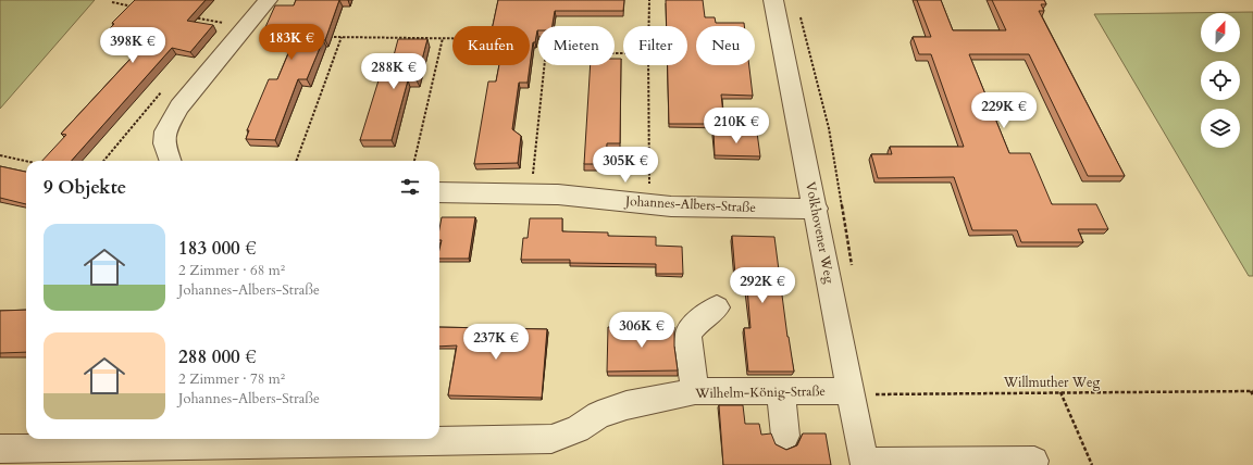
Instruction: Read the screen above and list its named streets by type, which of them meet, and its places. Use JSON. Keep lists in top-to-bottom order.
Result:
{
  "streets": {
    "street": ["Johannes-Albers-Straße", "Volkhovener Weg", "Wilhelm-König-Straße"],
    "path": ["Willmuther Weg"]
  },
  "crossings": [
    ["Johannes-Albers-Straße", "Volkhovener Weg"],
    ["Volkhovener Weg", "Willmuther Weg"],
    ["Volkhovener Weg", "Wilhelm-König-Straße"],
    ["Willmuther Weg", "Wilhelm-König-Straße"]
  ],
  "north": "top",
  "page": {
    "price": [
      "183K €",
      "398K €",
      "288K €",
      "229K €",
      "210K €",
      "305K €",
      "292K €",
      "306K €",
      "237K €"
    ],
    "chip": [
      "Kaufen",
      "Mieten",
      "Filter",
      "Neu"
    ],
    "heading": "9 Objekte",
    "list": [
      {
        "name": "183 000 €",
        "note": "2 Zimmer · 68 m² · Johannes-Albers-Straße"
      },
      {
        "name": "288 000 €",
        "note": "2 Zimmer · 78 m² · Johannes-Albers-Straße"
      }
    ]
  }
}
